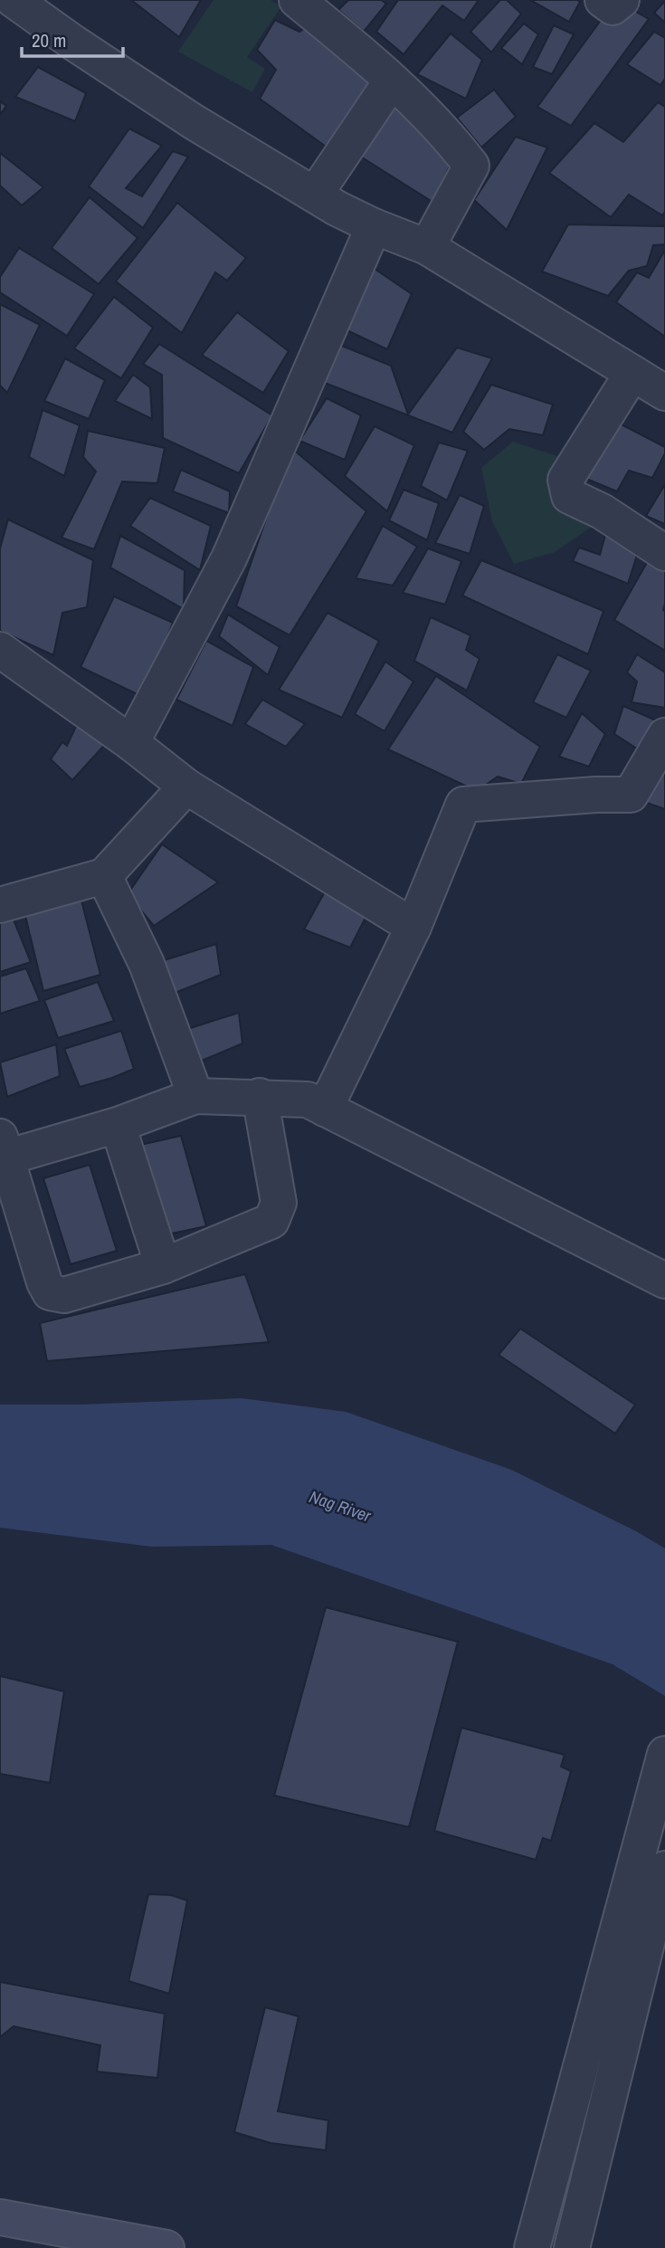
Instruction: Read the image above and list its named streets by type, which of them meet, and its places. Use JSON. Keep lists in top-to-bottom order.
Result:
{
  "water": ["Nag River"],
  "scale_bar": "20 m"
}
